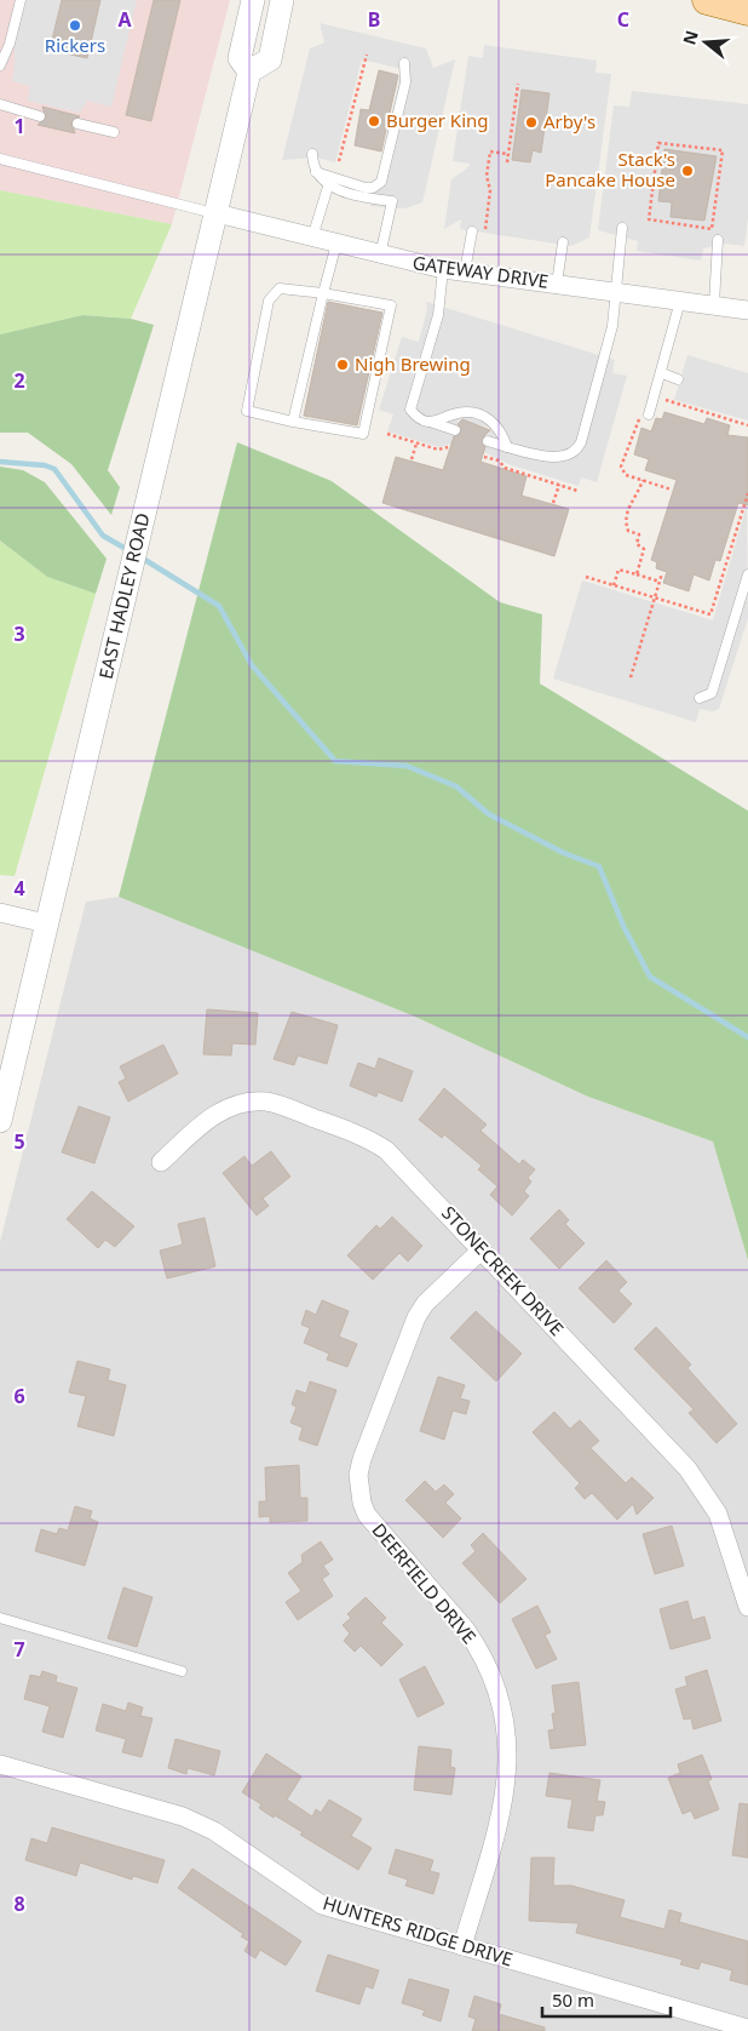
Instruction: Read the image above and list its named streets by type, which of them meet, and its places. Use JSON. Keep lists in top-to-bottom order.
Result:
{
  "streets": {
    "street": [
      "GATEWAY DRIVE",
      "EAST HADLEY ROAD",
      "STONECREEK DRIVE",
      "DEERFIELD DRIVE",
      "HUNTERS RIDGE DRIVE"
    ]
  },
  "crossings": [
    ["GATEWAY DRIVE", "EAST HADLEY ROAD"],
    ["STONECREEK DRIVE", "DEERFIELD DRIVE"],
    ["DEERFIELD DRIVE", "HUNTERS RIDGE DRIVE"]
  ],
  "places": [
    "Rickers",
    "Burger King",
    "Arby's",
    "Stack's Pancake House",
    "Nigh Brewing"
  ],
  "scale_bar": "50 m",
  "north": "left",
  "grid": {
    "columns": ["A", "B", "C"],
    "rows": [
      "1",
      "2",
      "3",
      "4",
      "5",
      "6",
      "7",
      "8"
    ]
  }
}
